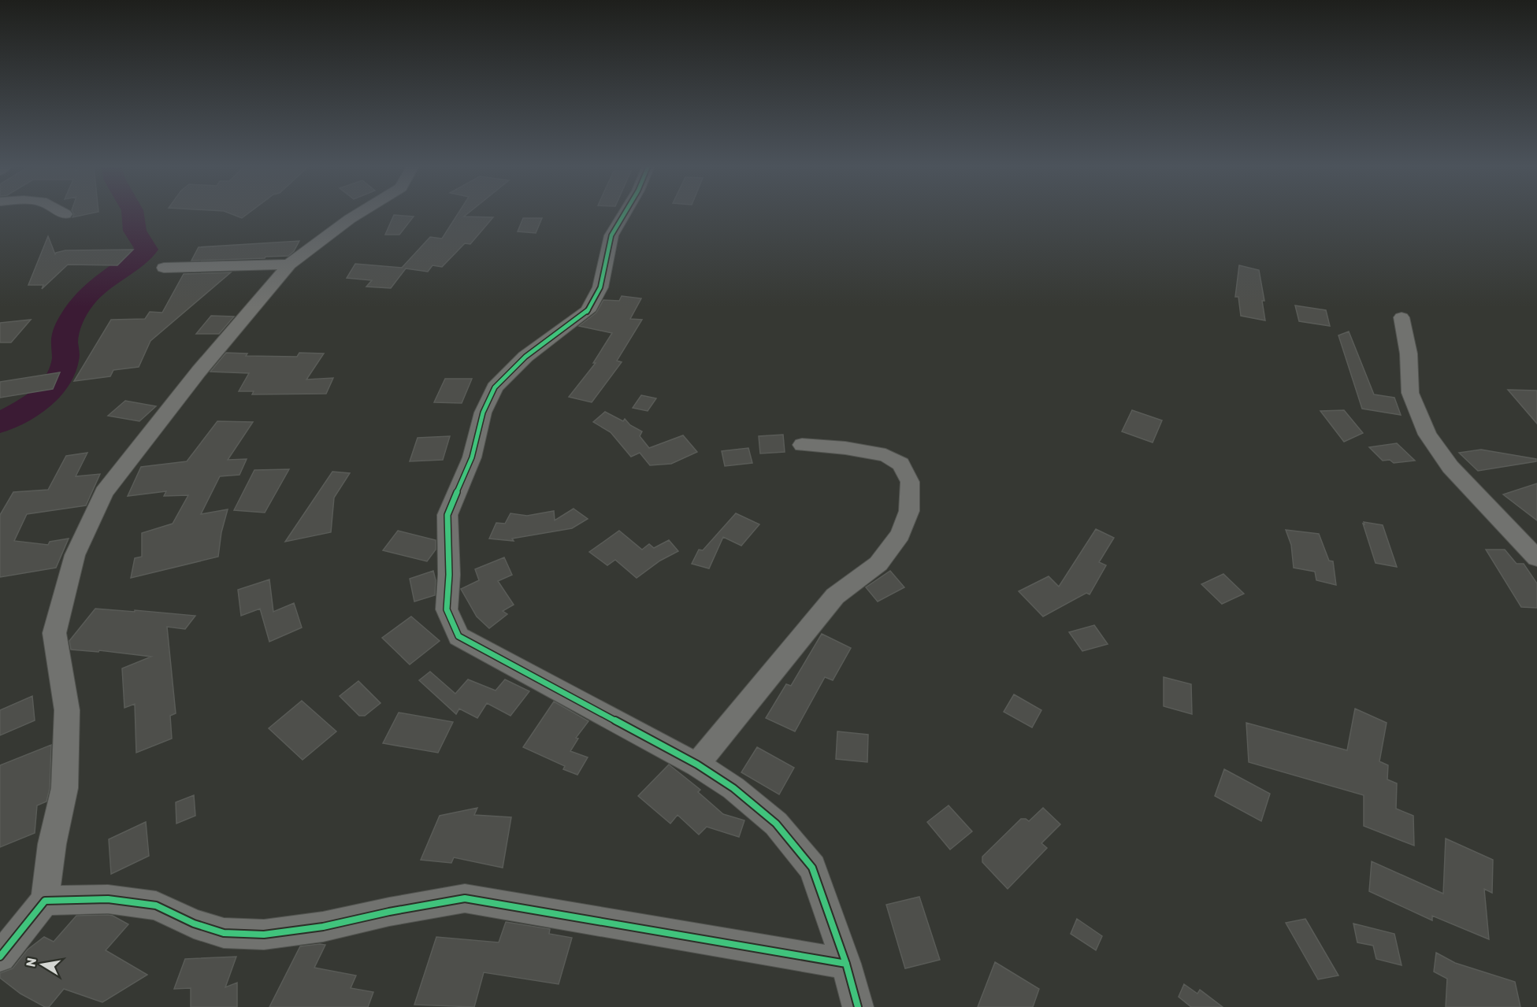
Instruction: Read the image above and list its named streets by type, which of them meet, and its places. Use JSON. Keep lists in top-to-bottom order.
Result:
{
  "north": "left"
}
